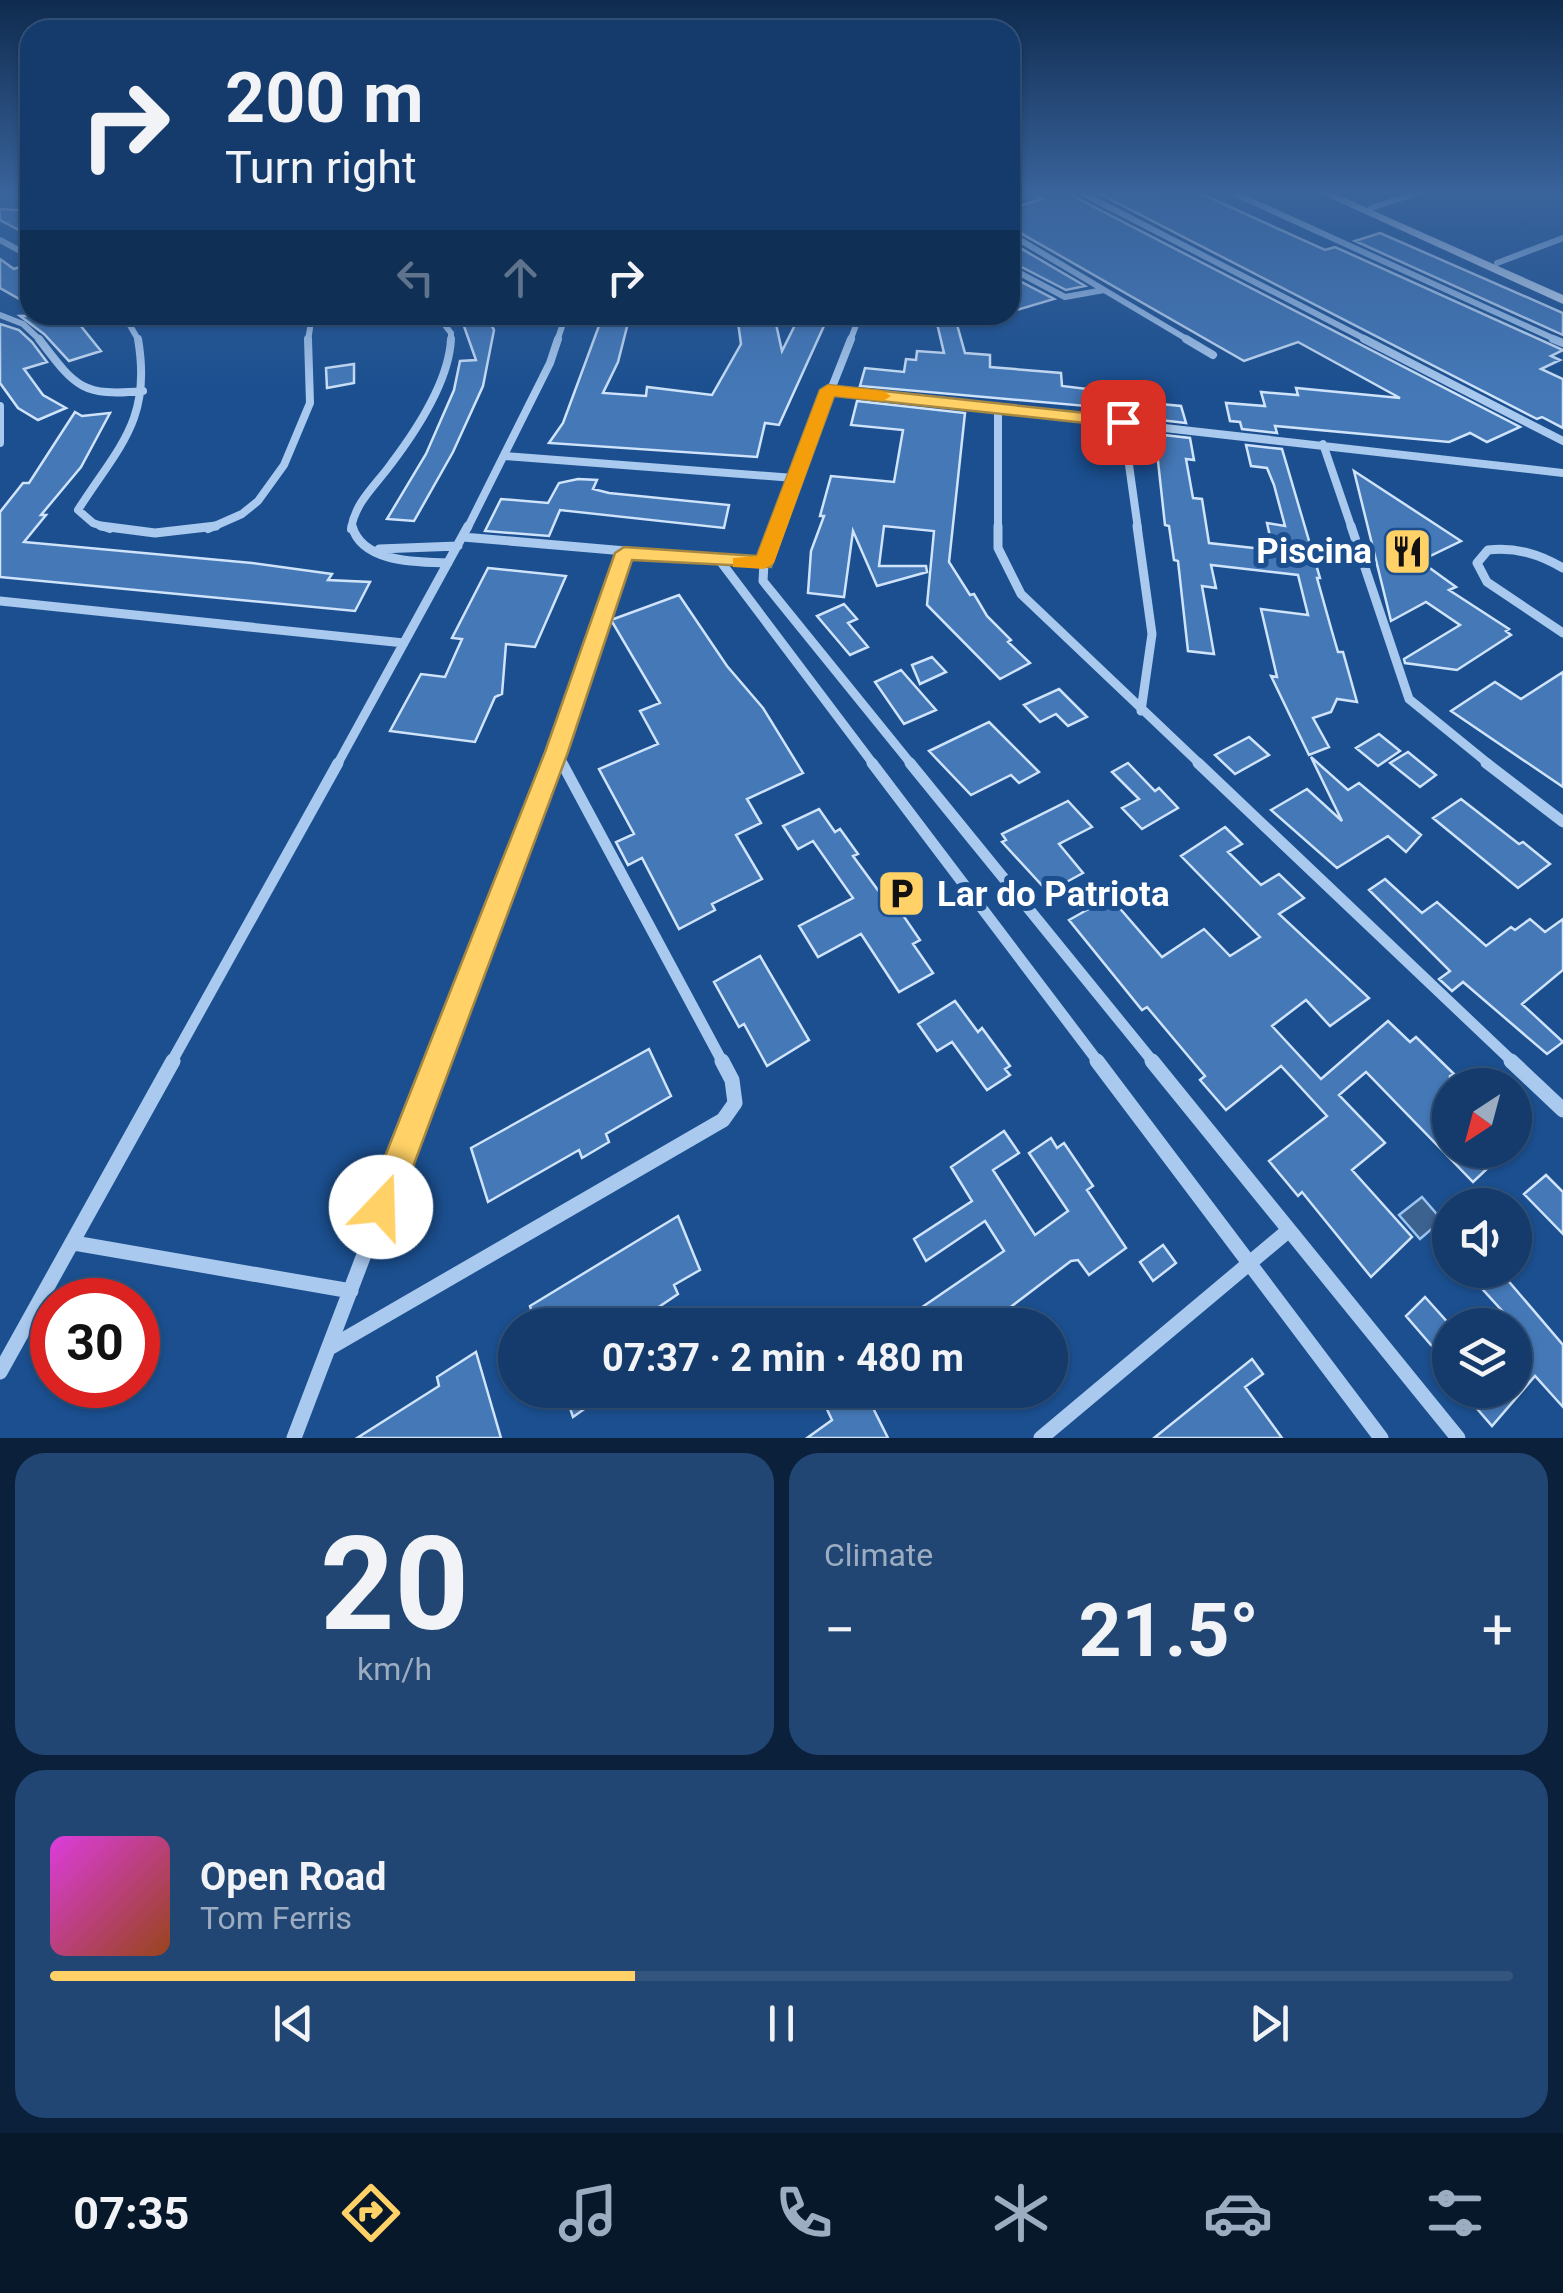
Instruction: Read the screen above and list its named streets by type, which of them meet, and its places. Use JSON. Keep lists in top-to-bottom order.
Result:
{
  "places": {
    "restaurant": ["Piscina"],
    "parking": ["Lar do Patriota"]
  },
  "north": "bottom left",
  "page": {
    "turn": ["200 m", "Turn right"],
    "limit": "30",
    "trip": "07:37 · 2 min · 480 m",
    "tile": [
      ["20", "km/h"],
      "Climate"
    ],
    "heat": ["−", "21.5°", "+"],
    "song": ["Open Road", "Tom Ferris"],
    "tabs": "07:35"
  }
}
